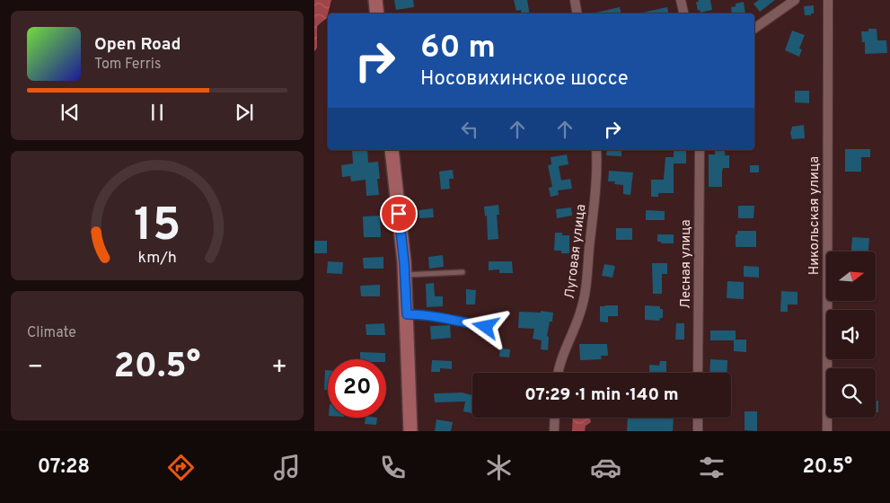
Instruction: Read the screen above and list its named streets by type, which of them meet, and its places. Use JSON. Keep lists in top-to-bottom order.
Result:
{
  "streets": {
    "street": ["Никольская улица", "Луговая улица", "Лесная улица"]
  },
  "north": "right",
  "page": {
    "turn": ["60 m", "Носовихинское шоссе"],
    "song": ["Open Road", "Tom Ferris"],
    "tile": "Climate",
    "heat": ["−", "20.5°", "+"],
    "limit": "20",
    "trip": "07:29 · 1 min · 140 m",
    "tabs": ["07:28", "20.5°"],
    "gauge": ["15", "km/h"]
  }
}
